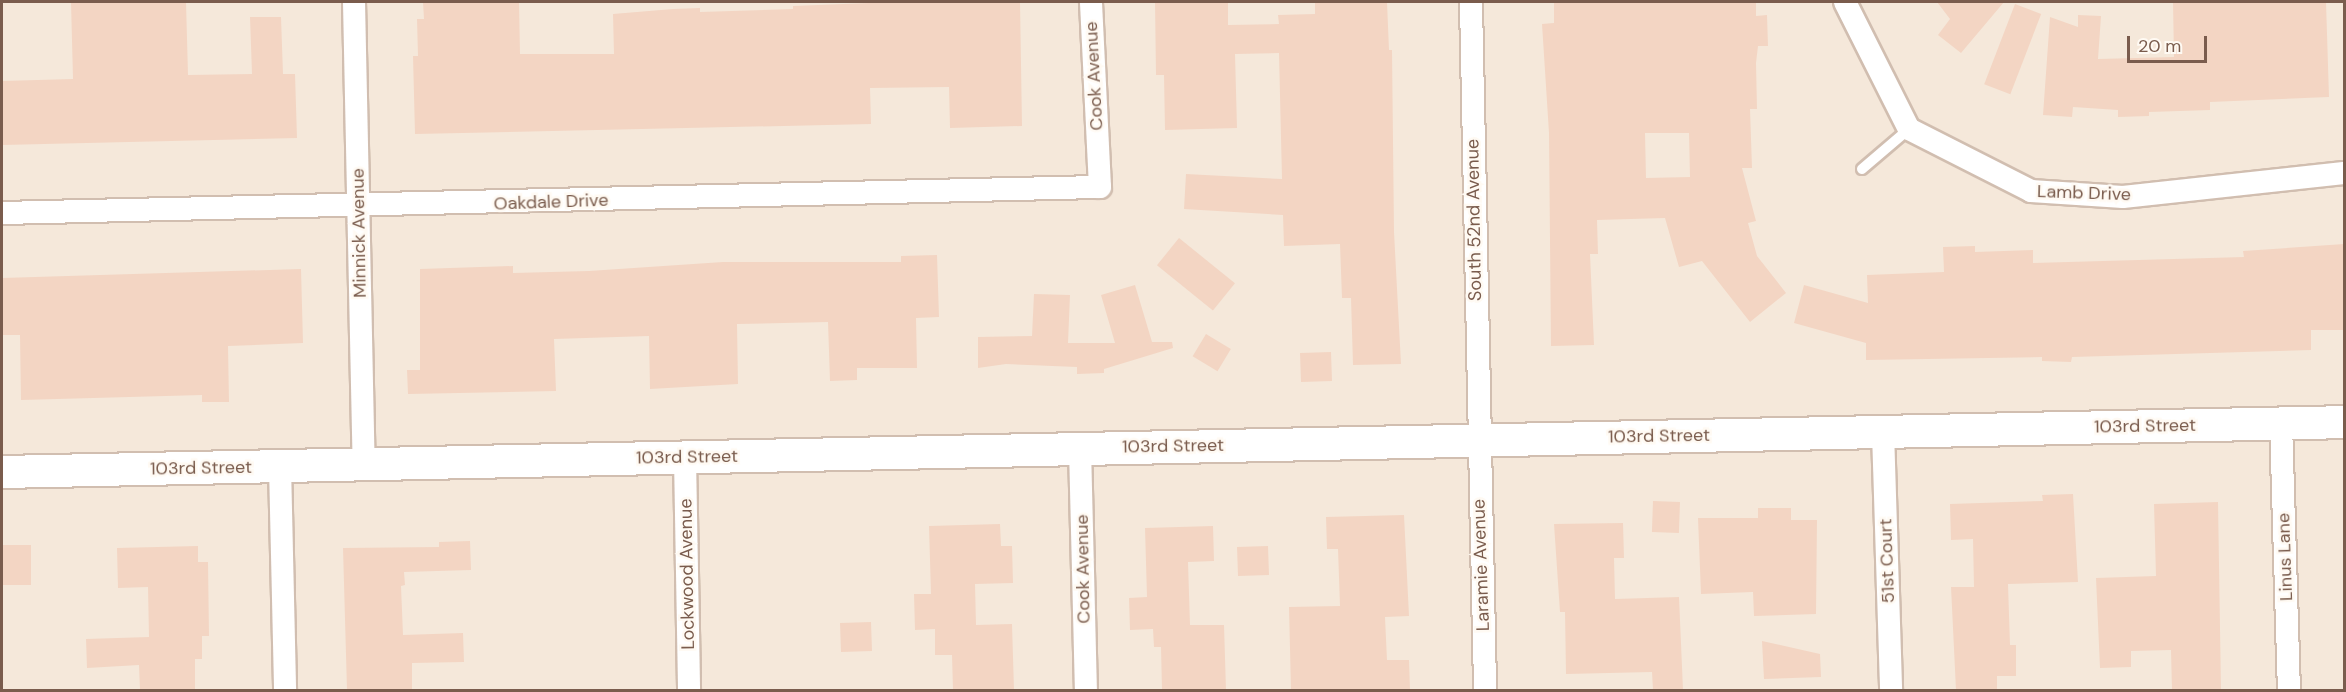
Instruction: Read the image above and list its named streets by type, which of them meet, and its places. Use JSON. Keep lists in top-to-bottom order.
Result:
{
  "streets": {
    "main road": ["103rd Street"],
    "street": [
      "Cook Avenue",
      "Lamb Drive",
      "Oakdale Drive",
      "South 52nd Avenue",
      "Minnick Avenue",
      "Linus Lane",
      "51st Court",
      "Laramie Avenue",
      "Lockwood Avenue"
    ]
  },
  "crossings": [
    ["Cook Avenue", "Oakdale Drive"],
    ["Cook Avenue", "103rd Street"],
    ["Oakdale Drive", "Minnick Avenue"],
    ["South 52nd Avenue", "103rd Street"],
    ["South 52nd Avenue", "Laramie Avenue"],
    ["Minnick Avenue", "103rd Street"],
    ["103rd Street", "Linus Lane"],
    ["103rd Street", "51st Court"],
    ["103rd Street", "Laramie Avenue"],
    ["103rd Street", "Lockwood Avenue"]
  ],
  "scale_bar": "20 m"
}
